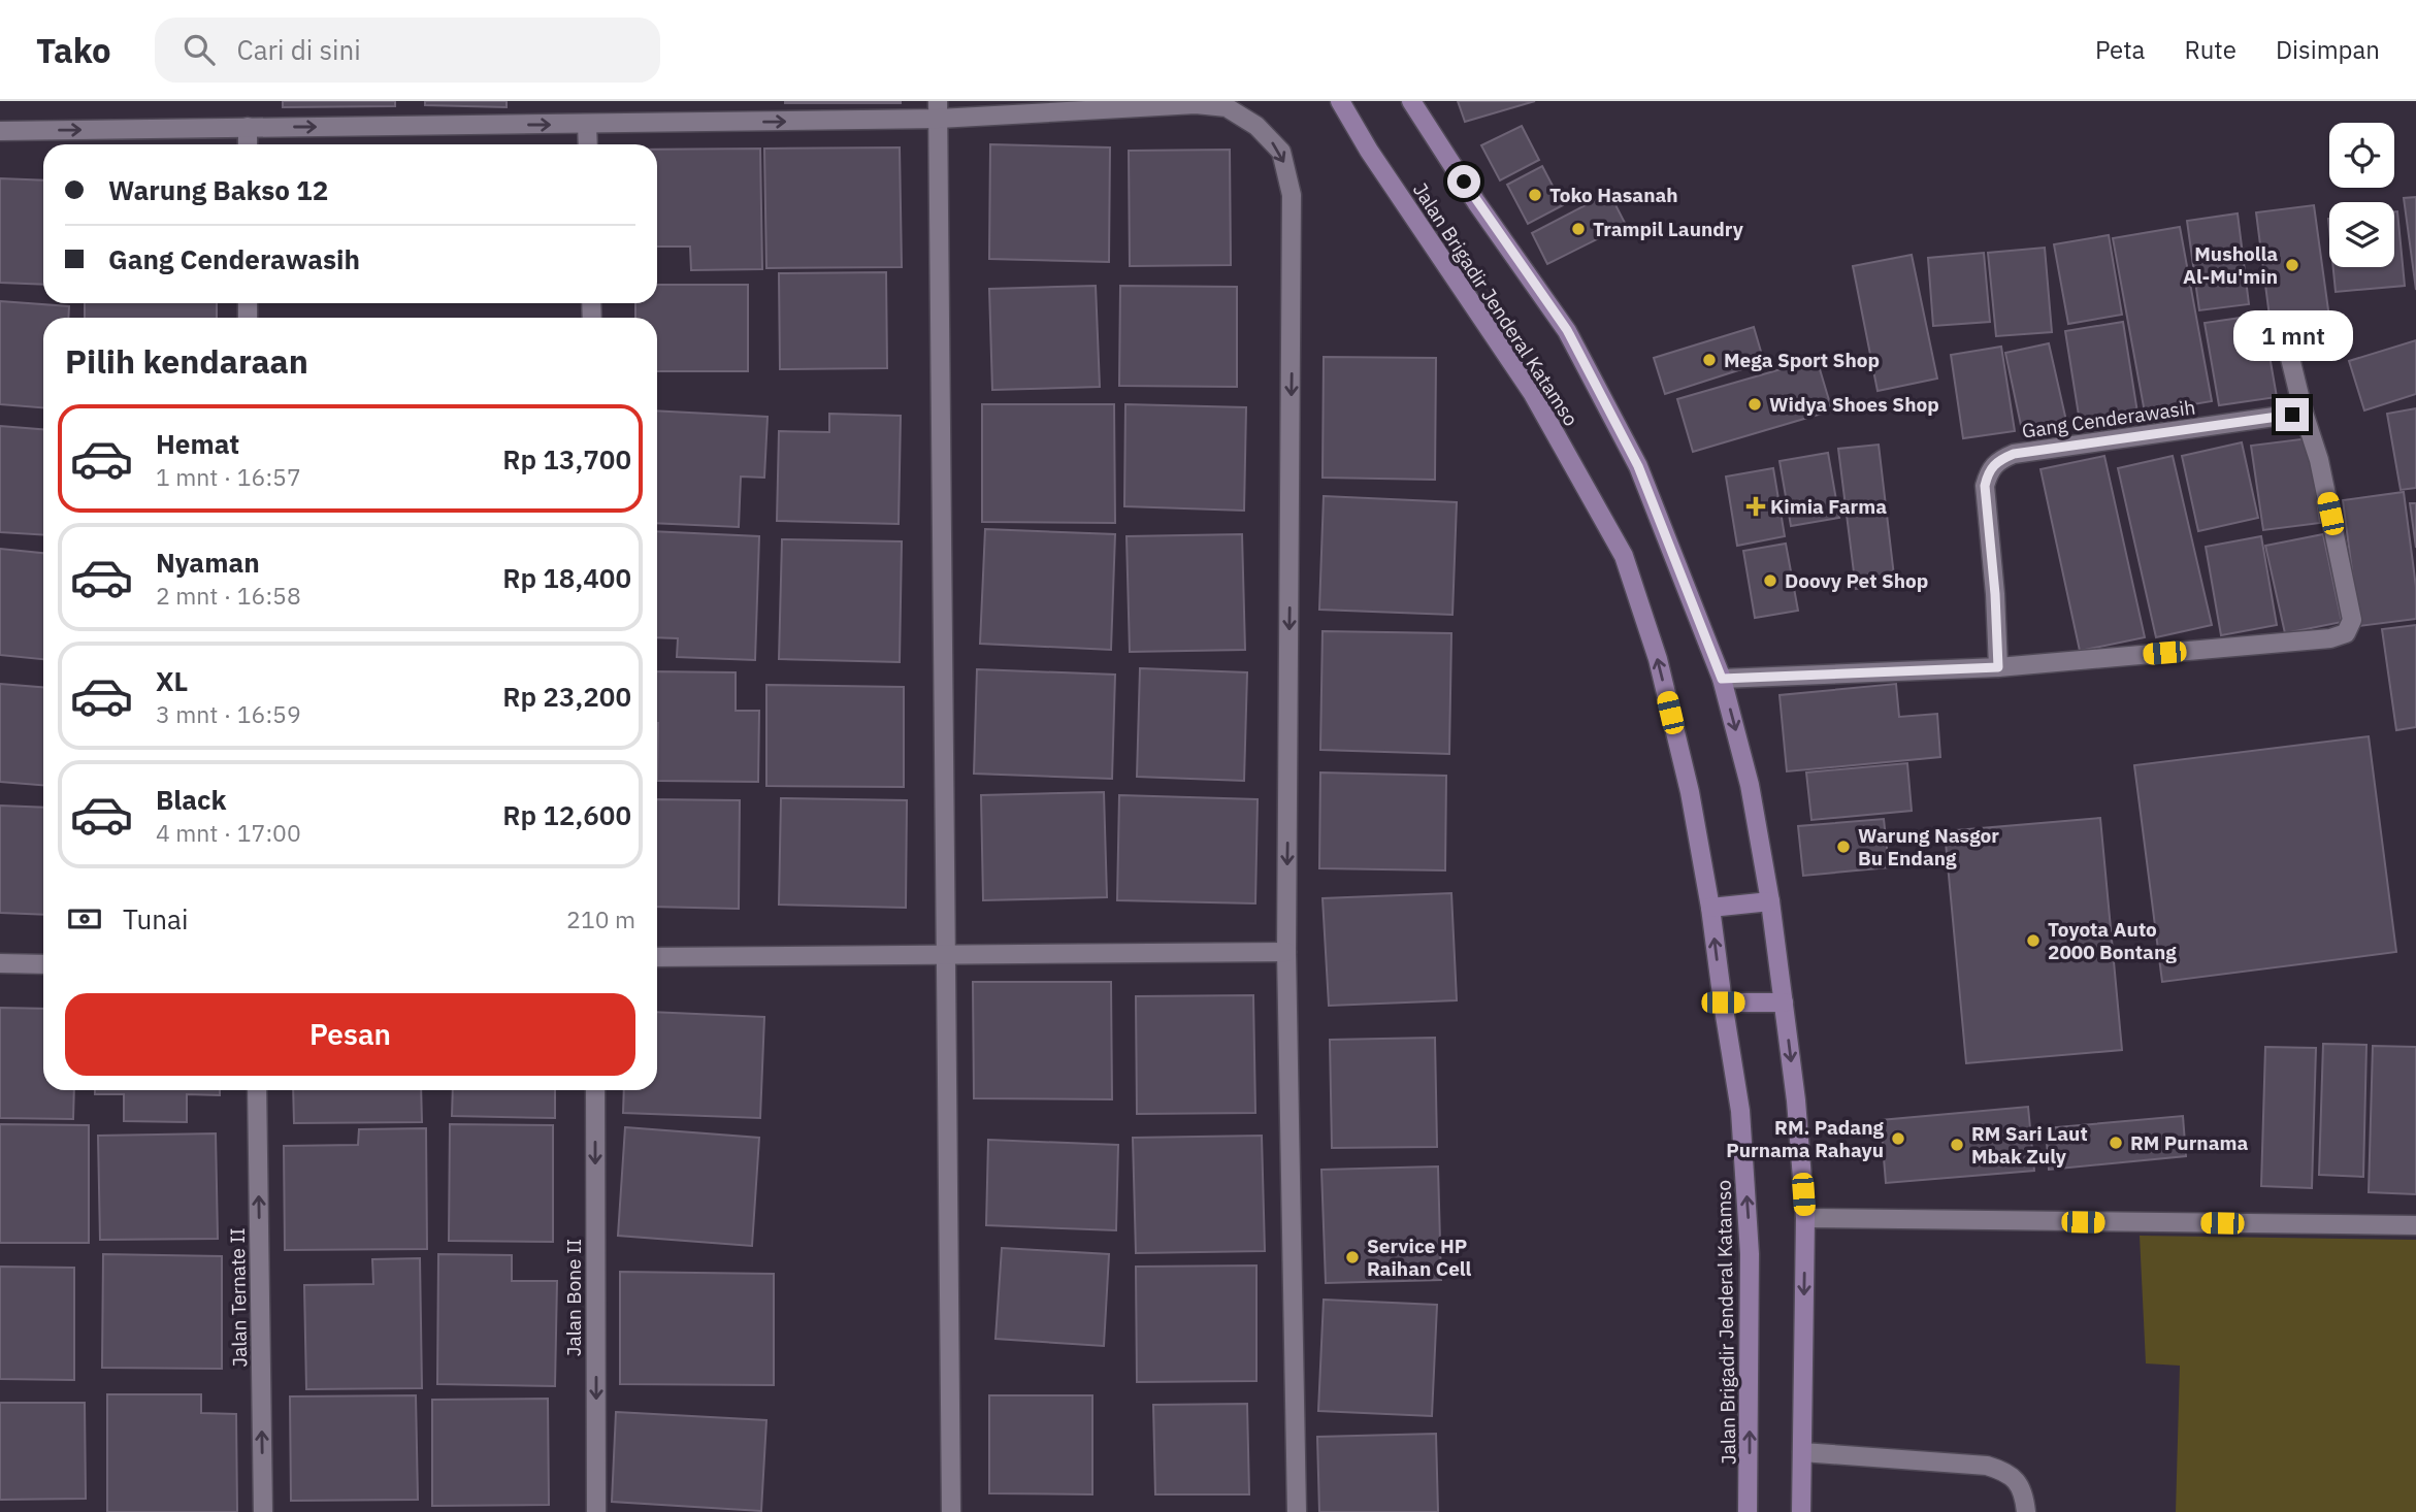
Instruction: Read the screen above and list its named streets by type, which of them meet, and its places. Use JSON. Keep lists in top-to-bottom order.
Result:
{
  "streets": {
    "main road": ["Jalan Brigadir Jenderal Katamso"],
    "street": ["Gang Cenderawasih", "Jalan Ternate II", "Jalan Bone II"]
  },
  "one_way": ["Jalan Ternate II", "Jalan Bone II"],
  "places": {
    "other": [
      "Toko Hasanah",
      "Trampil Laundry",
      "Musholla Al-Mu'min",
      "Mega Sport Shop",
      "Widya Shoes Shop",
      "Doovy Pet Shop",
      "Warung Nasgor Bu Endang",
      "Toyota Auto 2000 Bontang",
      "RM. Padang Purnama Rahayu",
      "RM Purnama",
      "RM Sari Laut Mbak Zuly",
      "Service HP Raihan Cell"
    ],
    "health": ["Kimia Farma"]
  },
  "page": {
    "header": "Tako",
    "search": "Cari di sini",
    "nav": ["Peta", "Rute", "Disimpan"],
    "banner": ["Warung Bakso 12", "Gang Cenderawasih"],
    "bubble": "1 mnt",
    "heading": "Pilih kendaraan",
    "list": [
      {
        "name": "Hemat",
        "note": "1 mnt · 16:57",
        "value": "Rp 13,700"
      },
      {
        "name": "Nyaman",
        "note": "2 mnt · 16:58",
        "value": "Rp 18,400"
      },
      {
        "name": "XL",
        "note": "3 mnt · 16:59",
        "value": "Rp 23,200"
      },
      {
        "name": "Black",
        "note": "4 mnt · 17:00",
        "value": "Rp 12,600"
      }
    ],
    "pay": ["Tunai", "210 m"],
    "buttons": "Pesan"
  }
}
